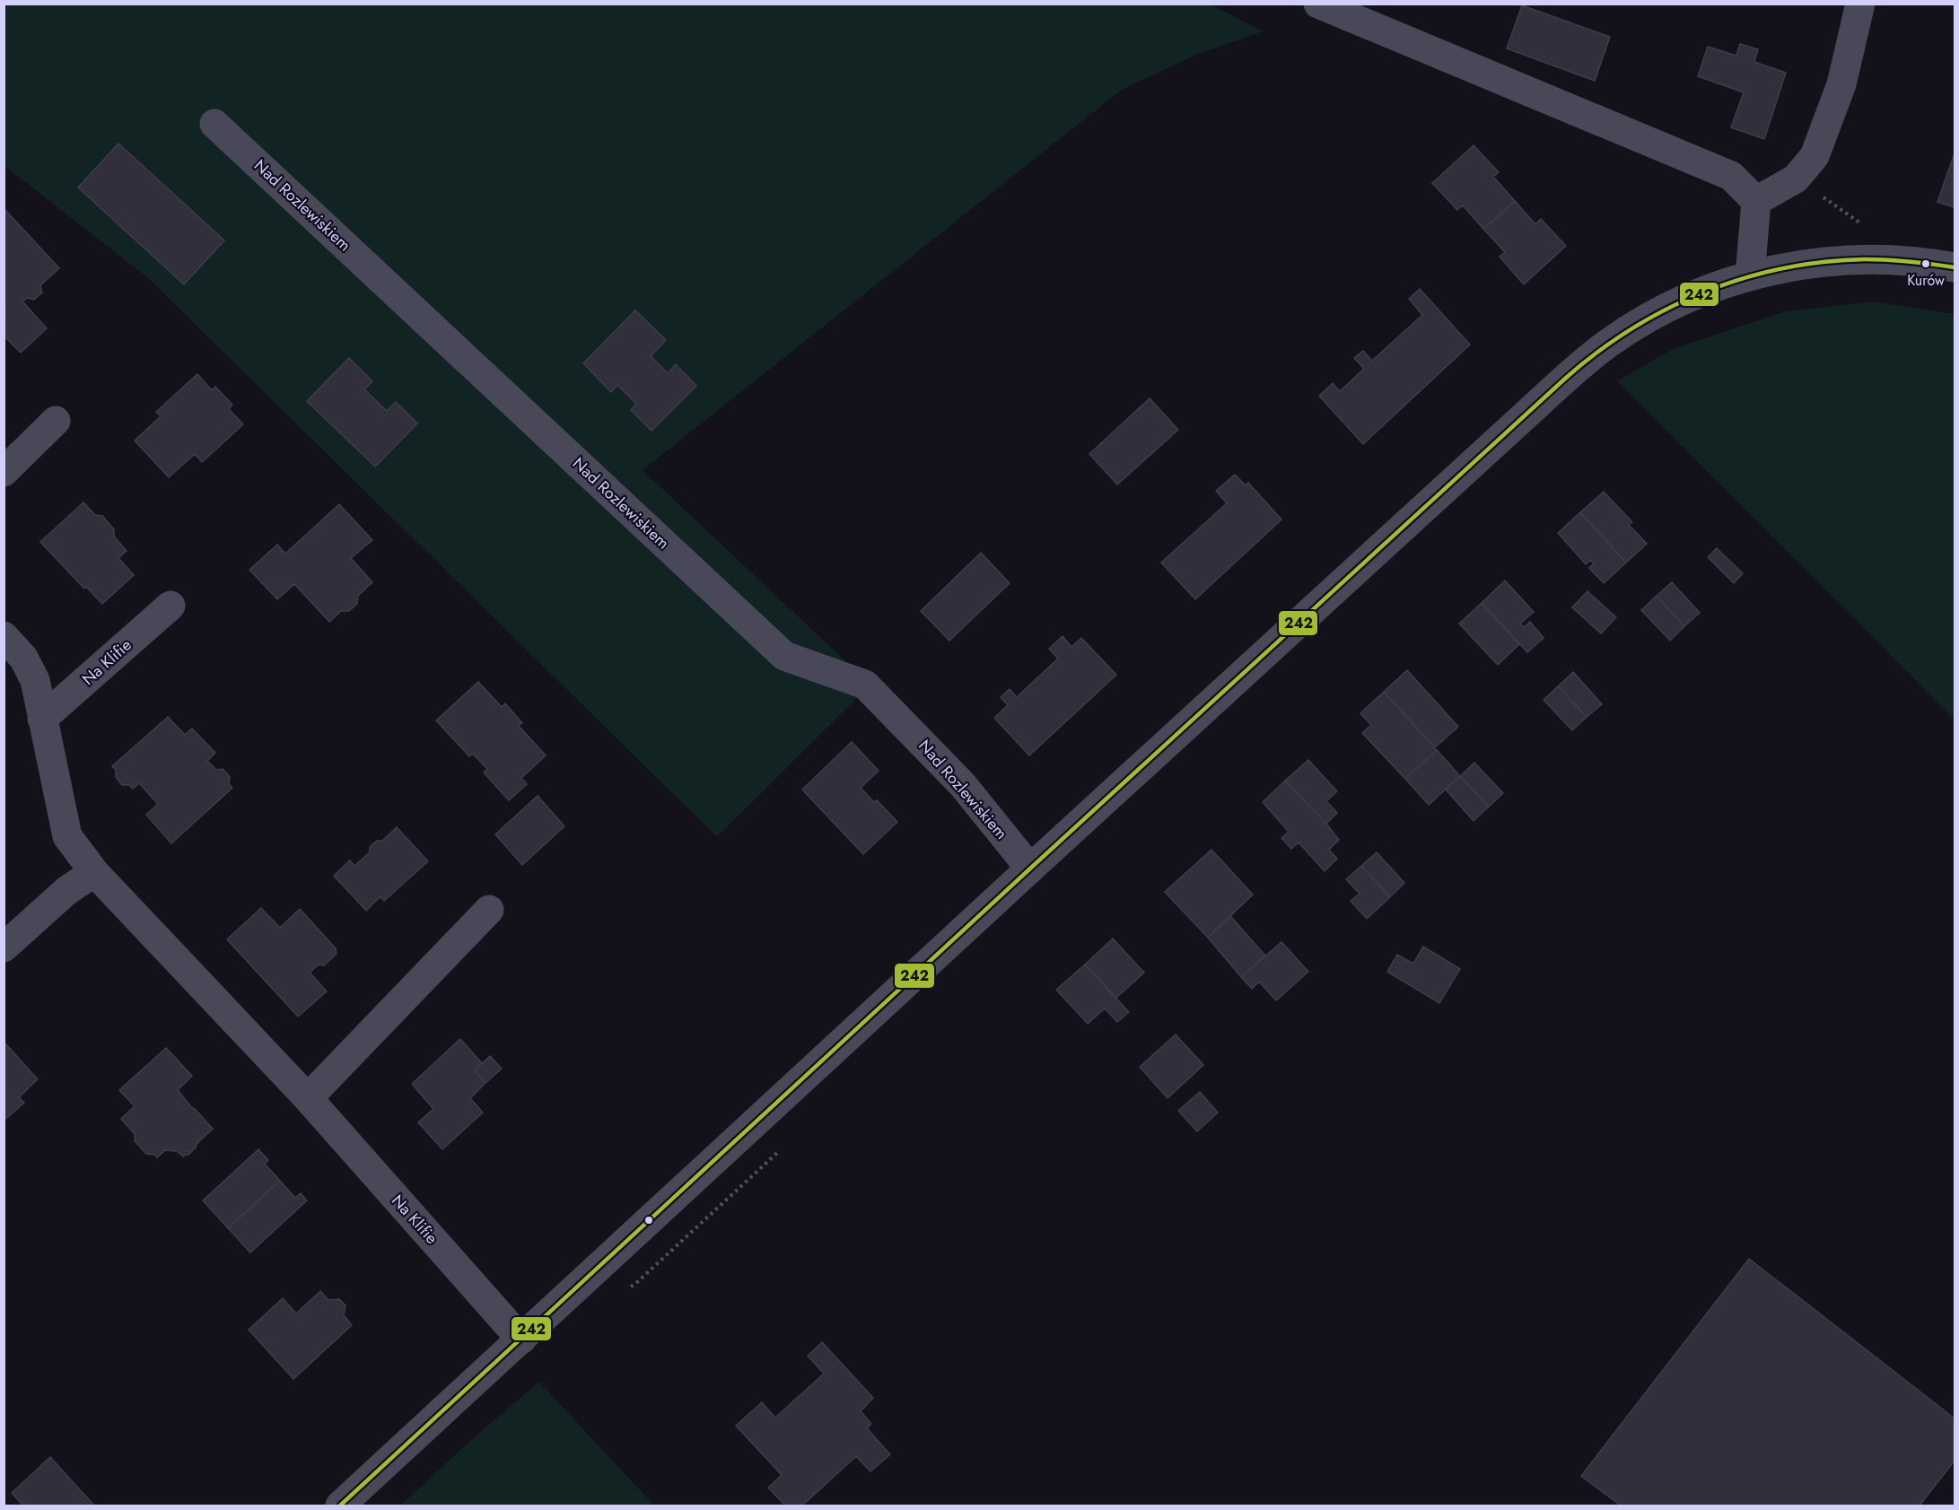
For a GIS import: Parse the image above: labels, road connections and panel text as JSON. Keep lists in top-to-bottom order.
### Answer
{
  "streets": {
    "street": ["Nad Rozlewiskiem", "Na Klifie"]
  },
  "places": ["Kurów"],
  "lines": ["transit line 242"]
}
